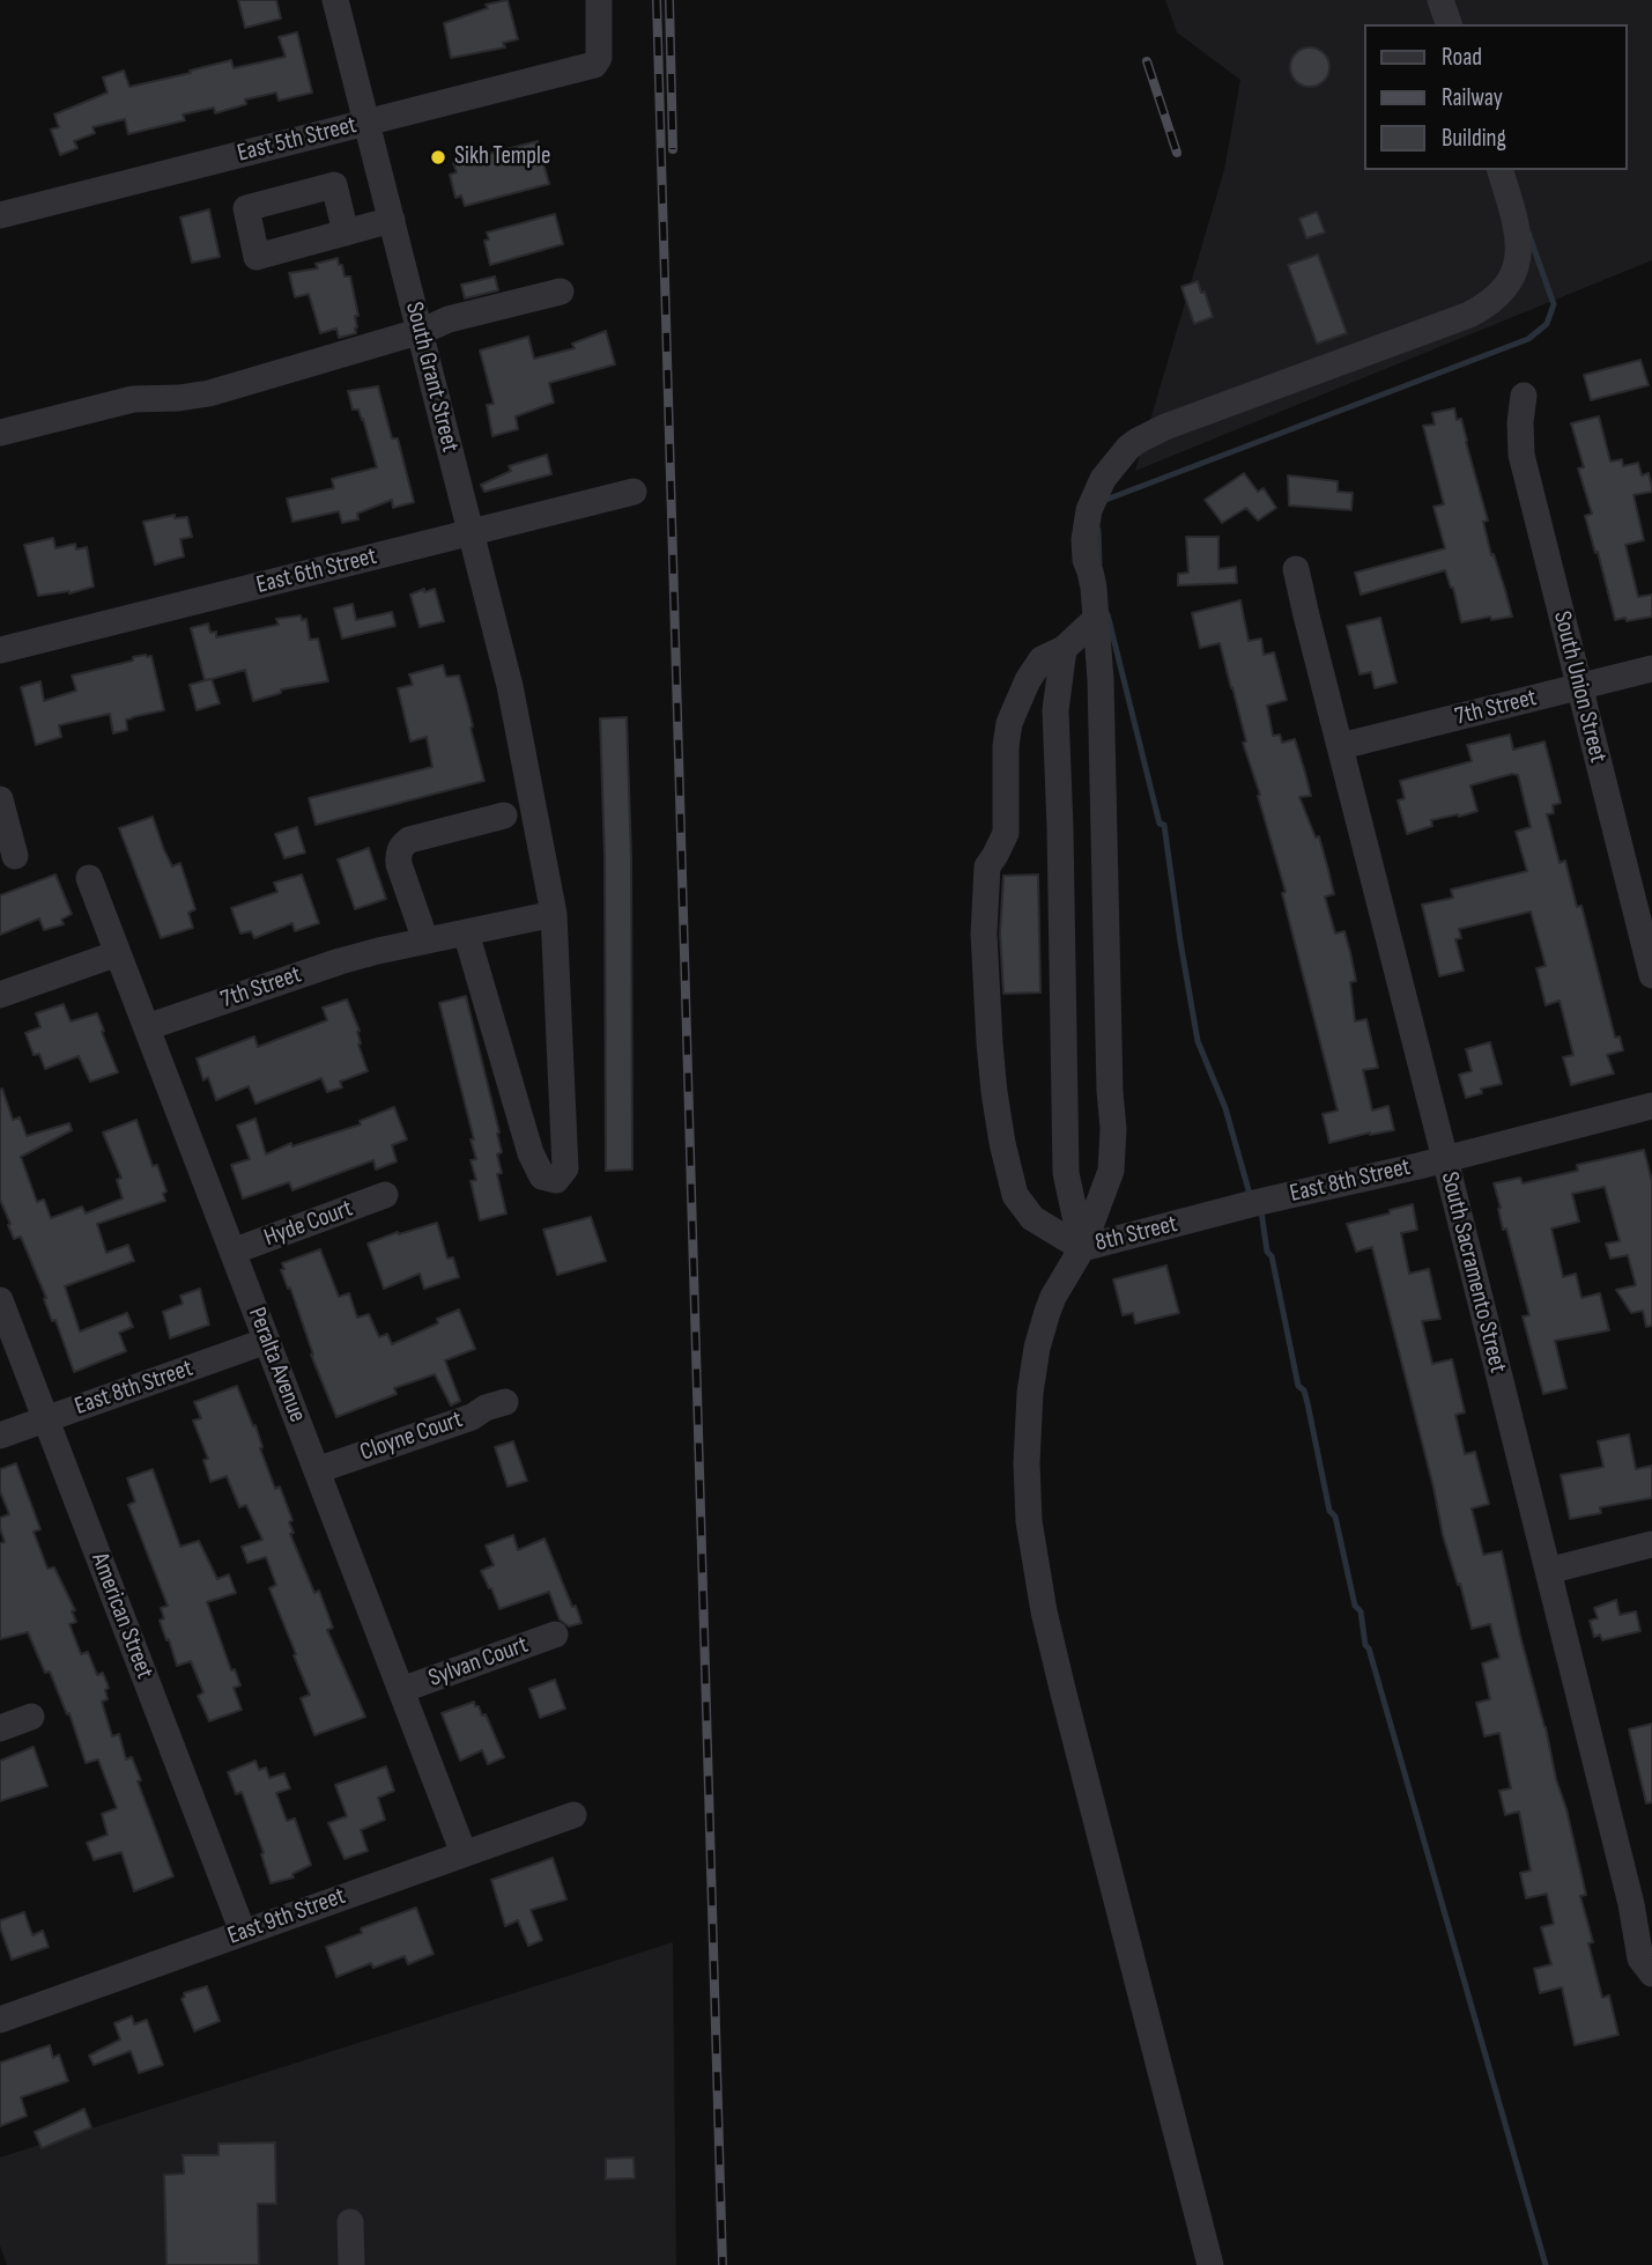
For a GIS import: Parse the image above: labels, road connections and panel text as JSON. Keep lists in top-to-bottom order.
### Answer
{
  "streets": {
    "street": [
      "East 5th Street",
      "South Grant Street",
      "East 6th Street",
      "South Union Street",
      "7th Street",
      "East 8th Street",
      "Hyde Court",
      "8th Street",
      "South Sacramento Street",
      "Peralta Avenue",
      "Cloyne Court",
      "American Street",
      "Sylvan Court",
      "East 9th Street"
    ]
  },
  "crossings": [
    ["East 5th Street", "South Grant Street"],
    ["South Grant Street", "East 6th Street"],
    ["South Grant Street", "7th Street"],
    ["South Union Street", "7th Street"],
    ["7th Street", "South Sacramento Street"],
    ["7th Street", "Peralta Avenue"],
    ["East 8th Street", "8th Street"],
    ["East 8th Street", "South Sacramento Street"],
    ["East 8th Street", "Peralta Avenue"],
    ["East 8th Street", "American Street"],
    ["Hyde Court", "Peralta Avenue"],
    ["Peralta Avenue", "Cloyne Court"],
    ["Peralta Avenue", "Sylvan Court"],
    ["Peralta Avenue", "East 9th Street"],
    ["American Street", "East 9th Street"]
  ],
  "places": ["Sikh Temple"],
  "legend": ["Road", "Railway", "Building"]
}
